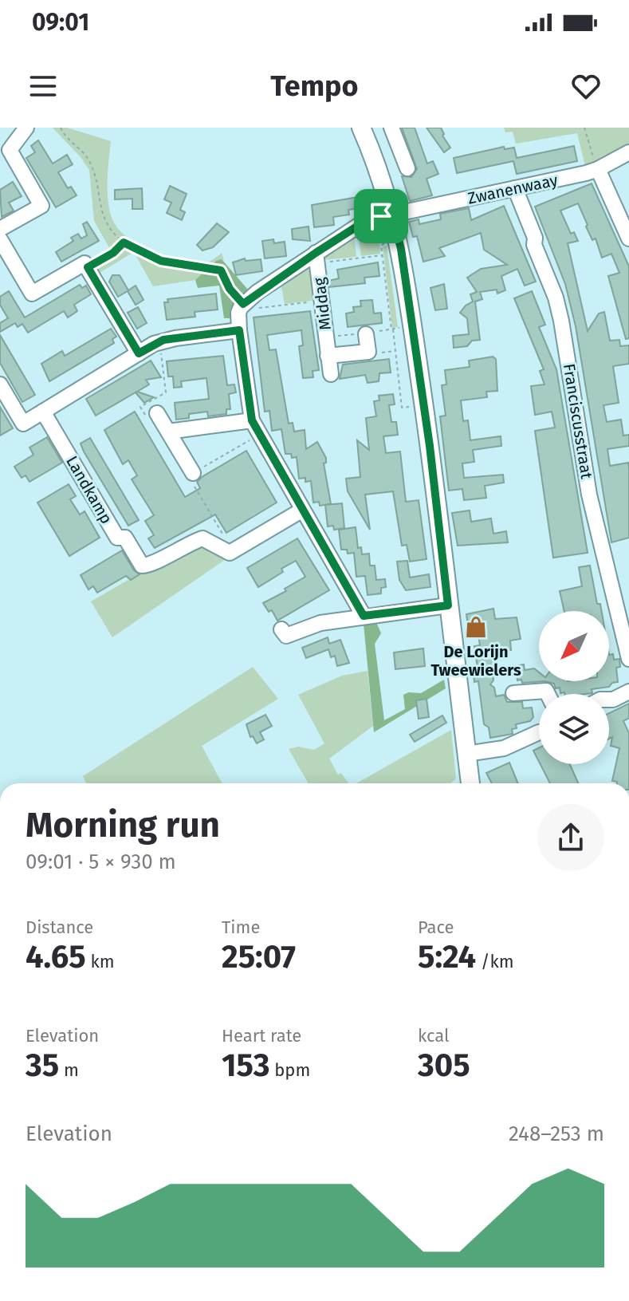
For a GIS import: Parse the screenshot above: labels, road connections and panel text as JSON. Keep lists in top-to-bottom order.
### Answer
{
  "streets": {
    "street": [
      "Zwanenwaay",
      "Middag",
      "Franciscusstraat",
      "Landkamp"
    ]
  },
  "crossings": [
    ["Zwanenwaay", "Middag"],
    ["Zwanenwaay", "Franciscusstraat"]
  ],
  "places": {
    "shop": ["De Lorijn Tweewielers"]
  },
  "north": "bottom left",
  "page": {
    "status": "09:01",
    "header": "Tempo",
    "heading": ["Morning run", "09:01 · 5 × 930 m"],
    "stats": [
      ["Distance", "4.65 km"],
      ["Time", "25:07"],
      ["Pace", "5:24 /km"],
      ["Elevation", "35 m"],
      ["Heart rate", "153 bpm"],
      ["kcal", "305"]
    ],
    "chart": ["Elevation", "248–253 m"]
  }
}
